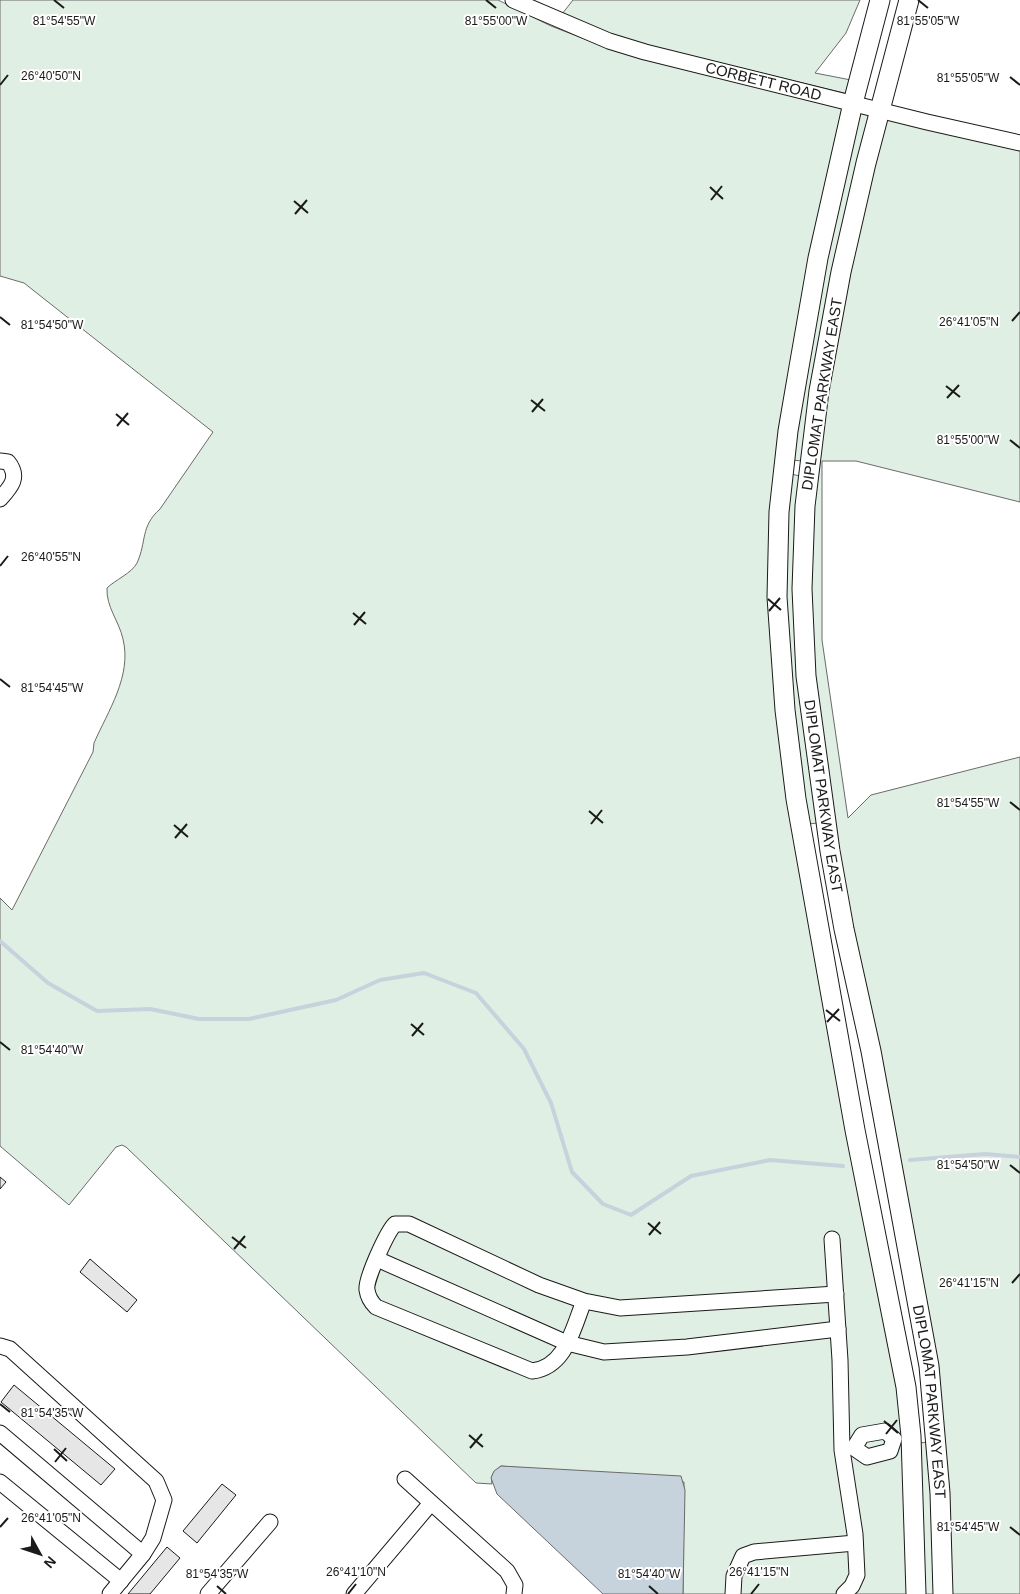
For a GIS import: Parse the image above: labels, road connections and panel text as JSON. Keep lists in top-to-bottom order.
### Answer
{
  "streets": {
    "main road": ["DIPLOMAT PARKWAY EAST"],
    "street": ["CORBETT ROAD"]
  },
  "crossings": [
    ["CORBETT ROAD", "DIPLOMAT PARKWAY EAST"]
  ],
  "north": "bottom right",
  "coordinates": [
    "81°54'55\"W",
    "81°55'00\"W",
    "81°55'05\"W",
    "26°40'50\"N",
    "26°41'05\"N",
    "81°54'50\"W",
    "26°40'55\"N",
    "81°54'45\"W",
    "81°54'40\"W",
    "26°41'15\"N",
    "81°54'35\"W",
    "26°41'10\"N"
  ]
}
